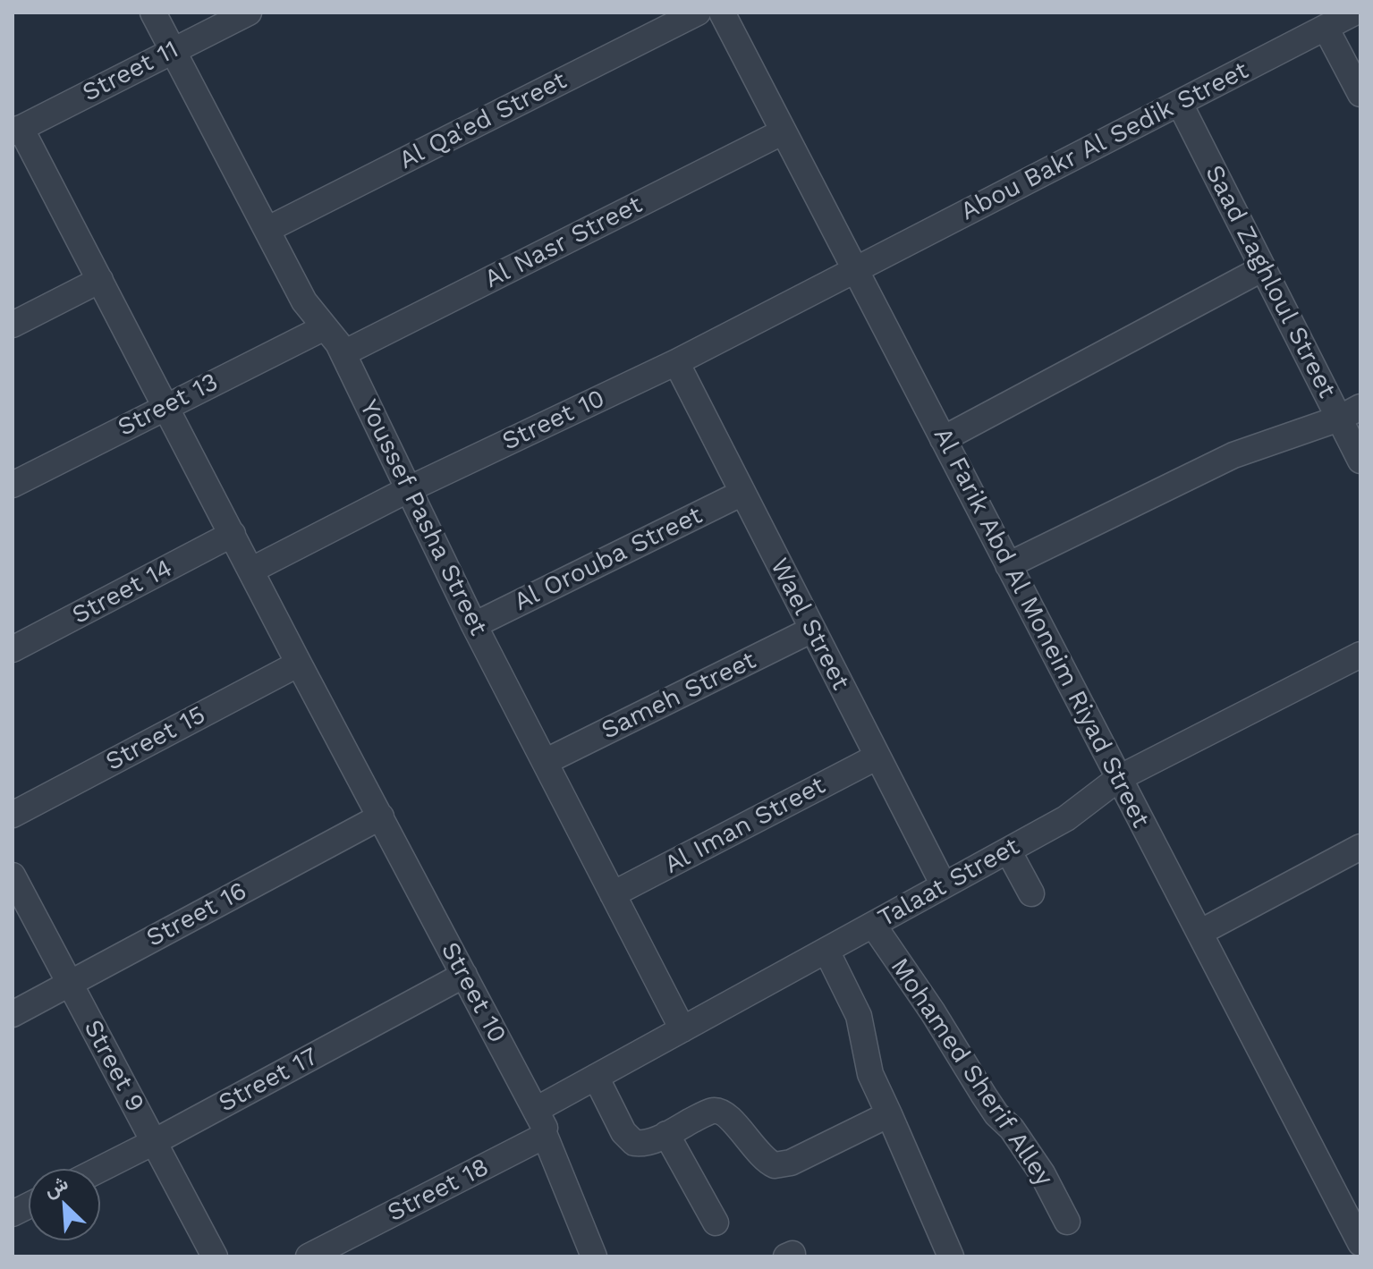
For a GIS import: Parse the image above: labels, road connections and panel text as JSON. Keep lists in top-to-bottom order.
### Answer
{
  "streets": {
    "street": [
      "Street 11",
      "Al Qa'ed Street",
      "Abou Bakr Al Sedik Street",
      "Al Nasr Street",
      "Saad Zaghloul Street",
      "Street 13",
      "Street 10",
      "Youssef Pasha Street",
      "Al Orouba Street",
      "Street 14",
      "Wael Street",
      "Al Farik Abd Al Moneim Riyad Street",
      "Sameh Street",
      "Street 15",
      "Al Iman Street",
      "Talaat Street",
      "Street 16",
      "Street 9",
      "Mohamed Sherif Alley",
      "Street 17",
      "Street 18"
    ]
  },
  "crossings": [
    ["Street 11", "Street 10"],
    ["Street 11", "Youssef Pasha Street"],
    ["Al Qa'ed Street", "Youssef Pasha Street"],
    ["Abou Bakr Al Sedik Street", "Saad Zaghloul Street"],
    ["Abou Bakr Al Sedik Street", "Street 10"],
    ["Abou Bakr Al Sedik Street", "Al Farik Abd Al Moneim Riyad Street"],
    ["Al Nasr Street", "Youssef Pasha Street"],
    ["Al Nasr Street", "Al Farik Abd Al Moneim Riyad Street"],
    ["Street 13", "Street 10"],
    ["Street 13", "Youssef Pasha Street"],
    ["Street 10", "Youssef Pasha Street"],
    ["Street 10", "Street 14"],
    ["Street 10", "Wael Street"],
    ["Street 10", "Al Farik Abd Al Moneim Riyad Street"],
    ["Street 10", "Street 15"],
    ["Street 10", "Talaat Street"],
    ["Street 10", "Street 16"],
    ["Street 10", "Street 17"],
    ["Street 10", "Street 18"],
    ["Youssef Pasha Street", "Al Orouba Street"],
    ["Youssef Pasha Street", "Sameh Street"],
    ["Youssef Pasha Street", "Al Iman Street"],
    ["Youssef Pasha Street", "Talaat Street"],
    ["Al Orouba Street", "Wael Street"],
    ["Wael Street", "Sameh Street"],
    ["Wael Street", "Al Iman Street"],
    ["Wael Street", "Talaat Street"],
    ["Al Farik Abd Al Moneim Riyad Street", "Talaat Street"],
    ["Talaat Street", "Mohamed Sherif Alley"],
    ["Talaat Street", "Street 18"],
    ["Street 16", "Street 9"],
    ["Street 9", "Street 17"]
  ],
  "north": "top left"
}
